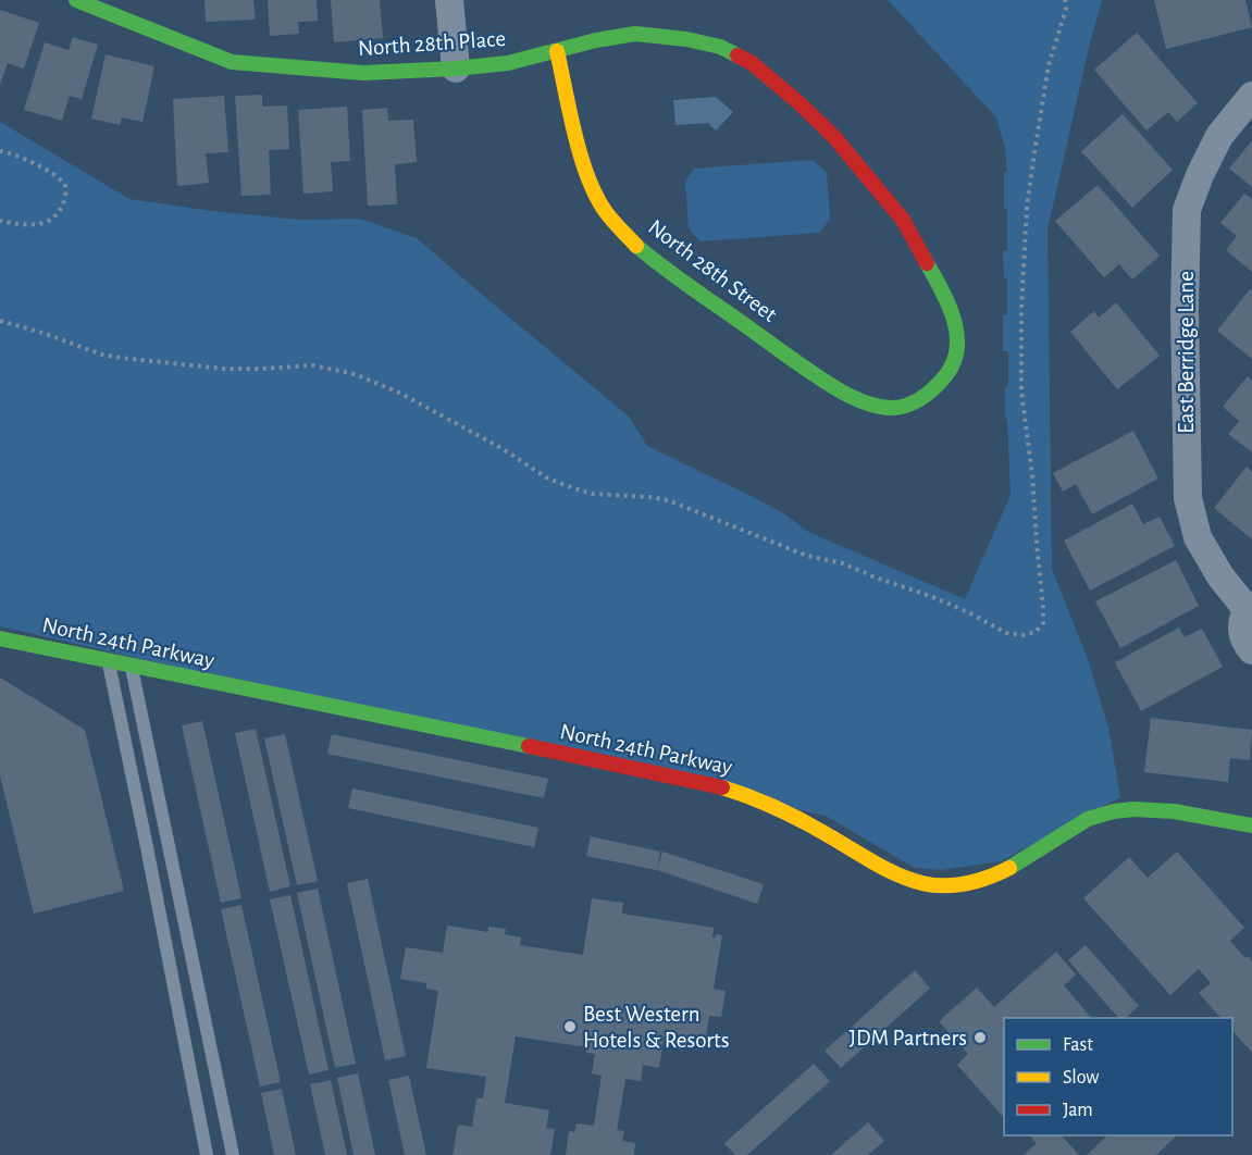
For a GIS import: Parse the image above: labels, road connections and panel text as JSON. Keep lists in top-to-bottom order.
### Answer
{
  "streets": {
    "street": [
      "North 28th Place",
      "North 28th Street",
      "East Berridge Lane",
      "North 24th Parkway"
    ]
  },
  "crossings": [
    ["North 28th Place", "North 28th Street"]
  ],
  "places": ["Best Western Hotels & Resorts", "JDM Partners"],
  "legend": ["Fast", "Slow", "Jam"]
}
